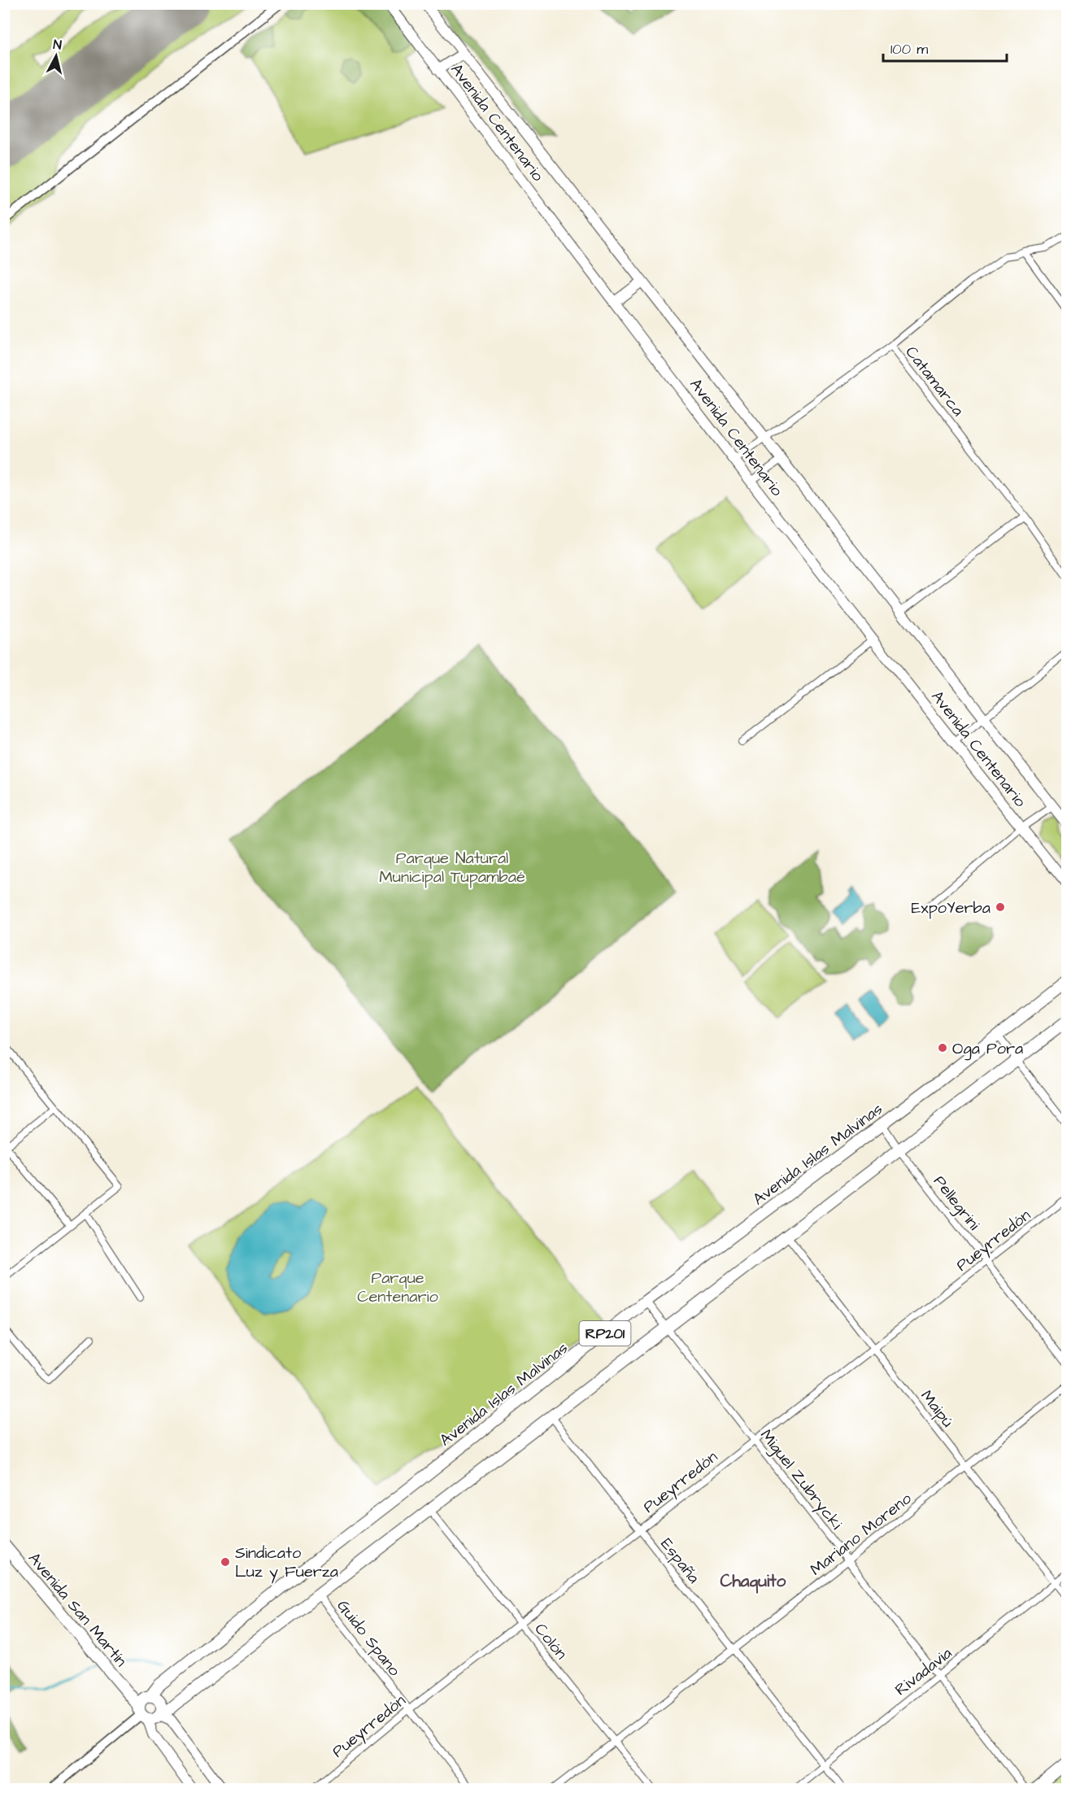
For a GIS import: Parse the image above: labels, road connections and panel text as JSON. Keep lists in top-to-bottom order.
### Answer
{
  "streets": {
    "main road": [
      "Avenida Centenario",
      "Avenida Islas Malvinas",
      "RP201",
      "Avenida San Martín"
    ],
    "street": [
      "Catamarca",
      "Pellegrini",
      "Pueyrredón",
      "Maipú",
      "Miguel Zubrycki",
      "Mariano Moreno",
      "España",
      "Guido Spano",
      "Colón",
      "Rivadavia"
    ]
  },
  "crossings": [
    ["Avenida Islas Malvinas", "Pellegrini"],
    ["Avenida Islas Malvinas", "RP201"],
    ["Avenida Islas Malvinas", "Miguel Zubrycki"],
    ["Avenida Islas Malvinas", "Avenida San Martín"],
    ["Pellegrini", "Pueyrredón"],
    ["Pellegrini", "RP201"],
    ["Pueyrredón", "Maipú"],
    ["Pueyrredón", "Miguel Zubrycki"],
    ["Pueyrredón", "España"],
    ["Pueyrredón", "Guido Spano"],
    ["Pueyrredón", "Colón"],
    ["RP201", "Maipú"],
    ["RP201", "Miguel Zubrycki"],
    ["RP201", "España"],
    ["RP201", "Avenida San Martín"],
    ["RP201", "Guido Spano"],
    ["RP201", "Colón"],
    ["Maipú", "Mariano Moreno"],
    ["Maipú", "Rivadavia"],
    ["Miguel Zubrycki", "Mariano Moreno"],
    ["Miguel Zubrycki", "Rivadavia"],
    ["Mariano Moreno", "España"],
    ["Mariano Moreno", "Colón"],
    ["España", "Rivadavia"]
  ],
  "districts": ["Chaquito"],
  "parks": ["Parque Natural Municipal Tupambaé", "Parque Centenario"],
  "places": ["ExpoYerba", "Oga Pora", "Sindicato Luz y Fuerza"],
  "scale_bar": "100 m",
  "north": "top"
}
